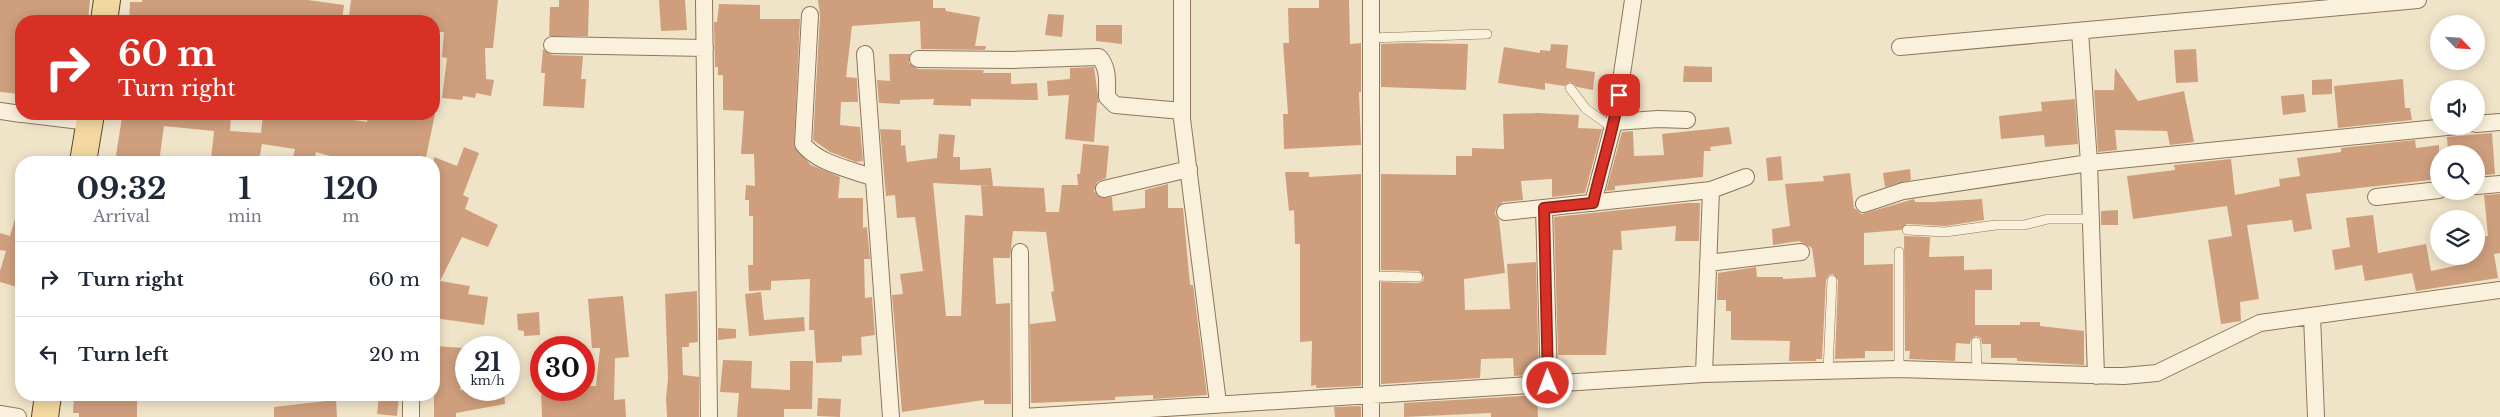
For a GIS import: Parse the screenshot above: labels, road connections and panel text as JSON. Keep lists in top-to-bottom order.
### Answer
{
  "north": "bottom right",
  "page": {
    "turn": ["60 m", "Turn right"],
    "eta": [
      "09:32",
      "Arrival",
      "1",
      "min",
      "120",
      "m"
    ],
    "list": [
      {
        "name": "Turn right",
        "value": "60 m"
      },
      {
        "name": "Turn left",
        "value": "20 m"
      }
    ],
    "speed": "21 km/h",
    "limit": "30"
  }
}
